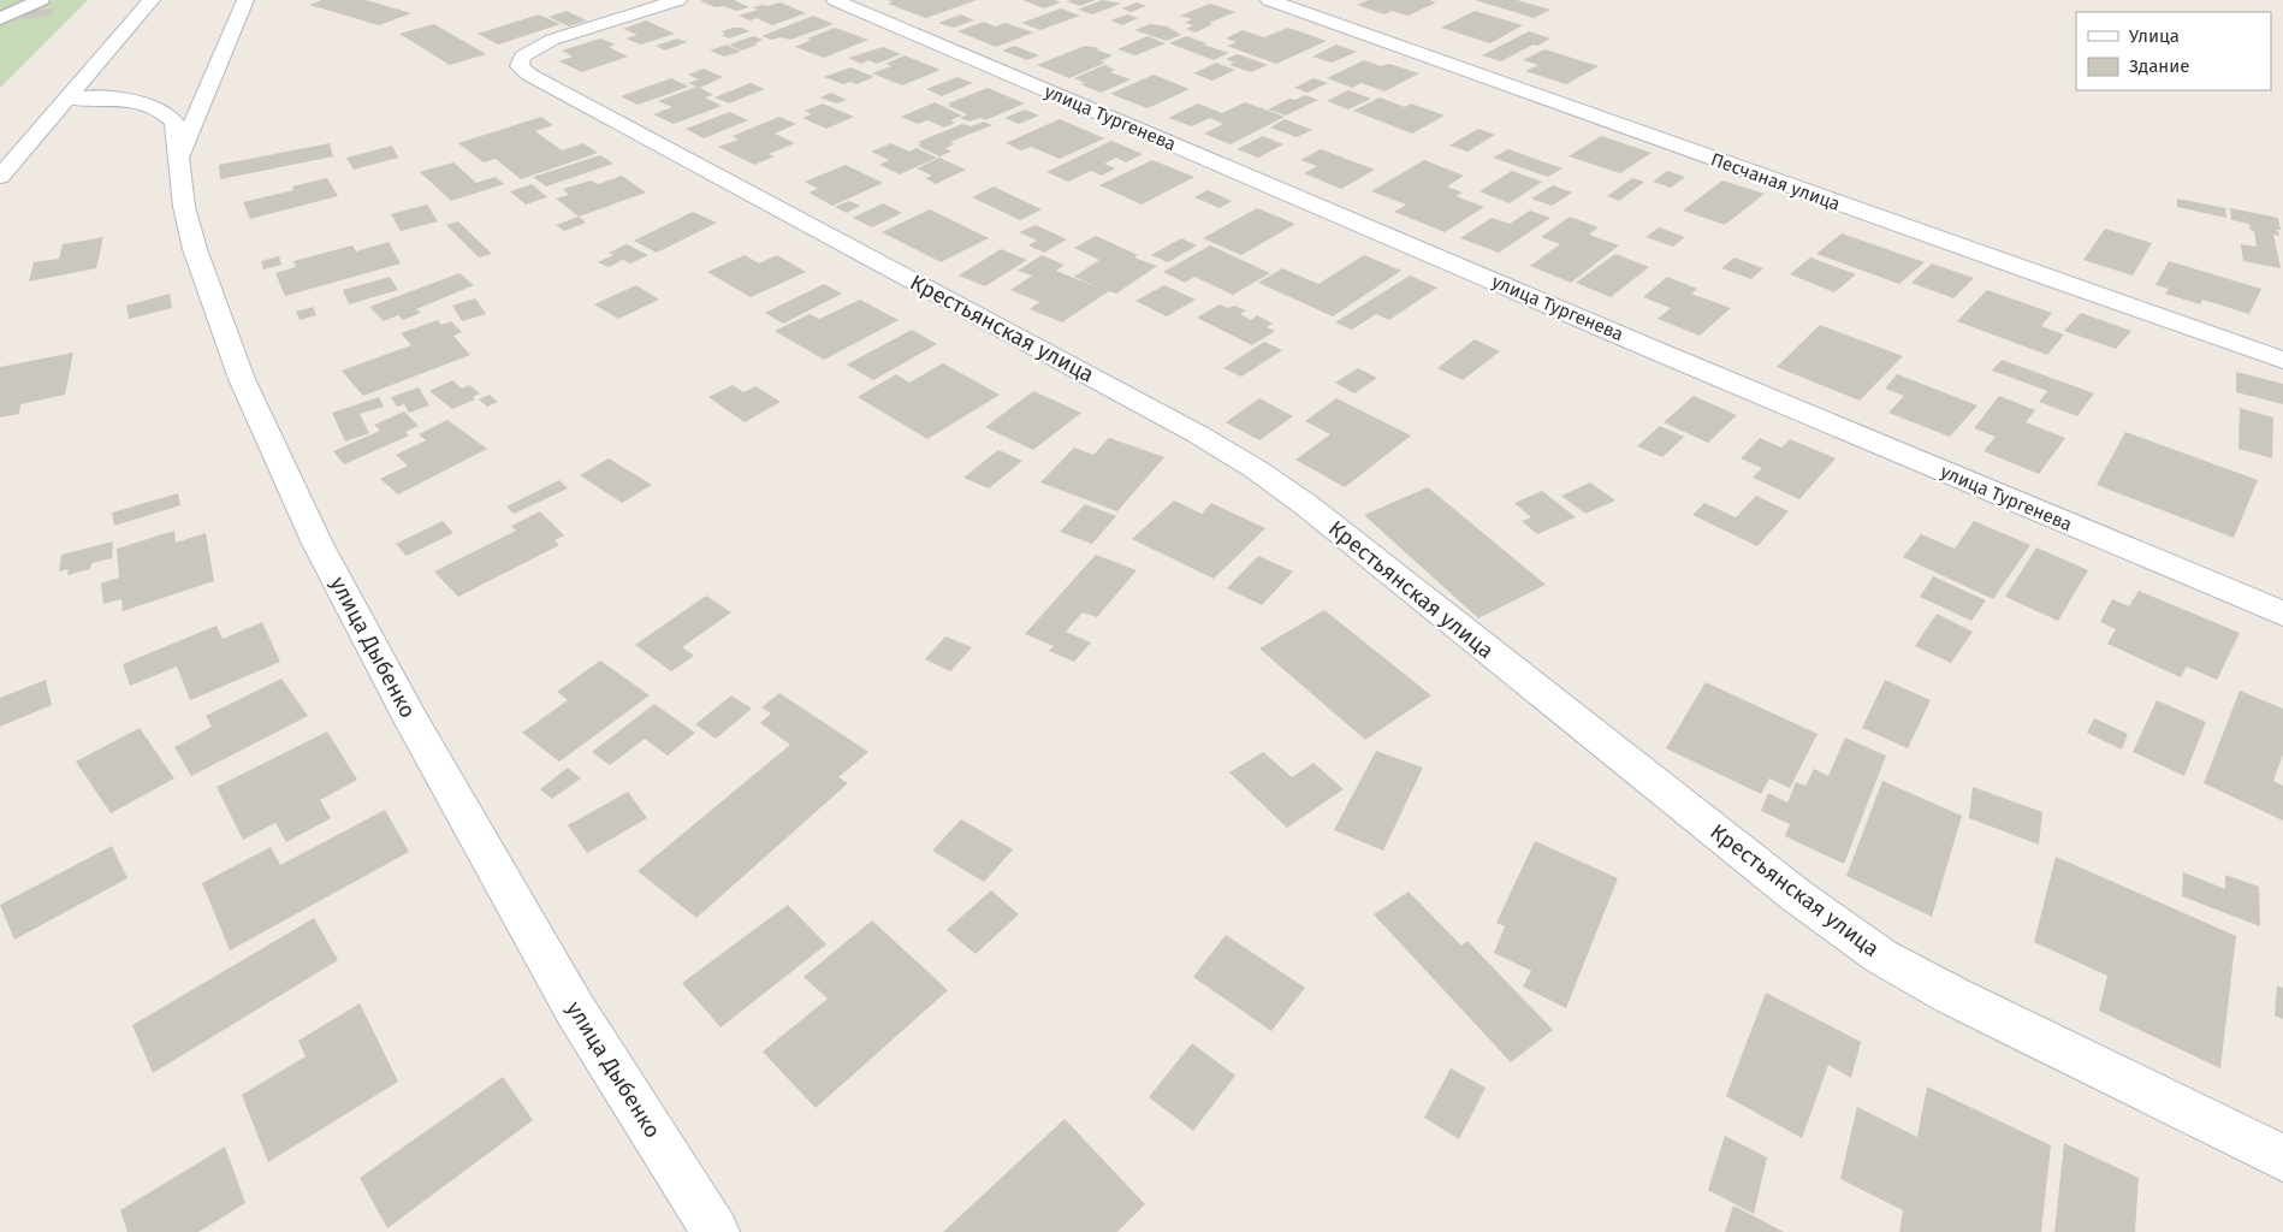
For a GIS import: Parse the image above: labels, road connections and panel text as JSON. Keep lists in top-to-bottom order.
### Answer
{
  "streets": {
    "street": [
      "улица Тургенева",
      "Песчаная улица",
      "Крестьянская улица",
      "улица Дыбенко"
    ]
  },
  "legend": ["Улица", "Здание"]
}
